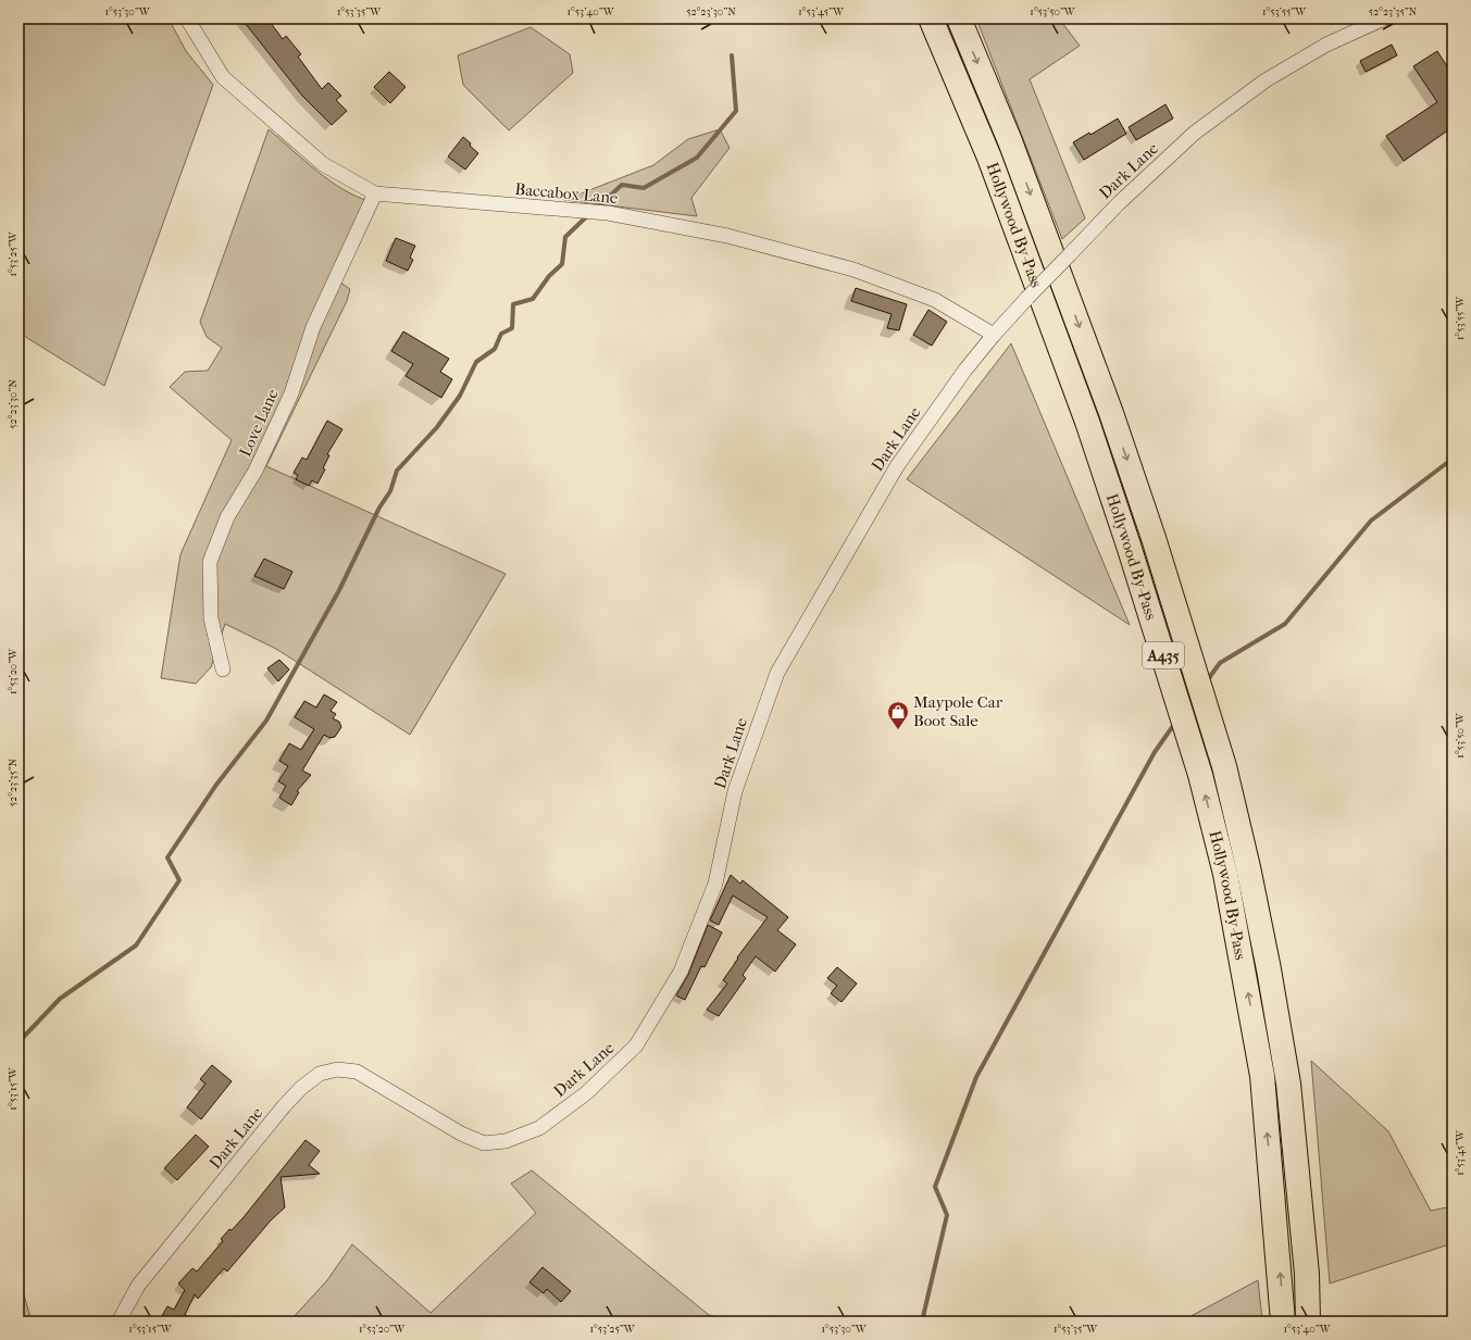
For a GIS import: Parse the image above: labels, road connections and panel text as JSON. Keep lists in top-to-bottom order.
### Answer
{
  "streets": {
    "highway": ["Hollywood By-Pass", "A435"],
    "street": ["Dark Lane", "Baccabox Lane", "Love Lane"]
  },
  "crossings": [
    ["Dark Lane", "Baccabox Lane"],
    ["Baccabox Lane", "Love Lane"]
  ],
  "places": {
    "shop": ["Maypole Car Boot Sale"]
  },
  "coordinates": [
    "1°53'30\"W",
    "1°53'35\"W",
    "1°53'40\"W",
    "52°23'30\"N",
    "1°53'45\"W",
    "1°53'50\"W",
    "1°53'55\"W",
    "52°23'35\"N",
    "1°53'25\"W",
    "1°53'20\"W",
    "1°53'15\"W"
  ]
}
